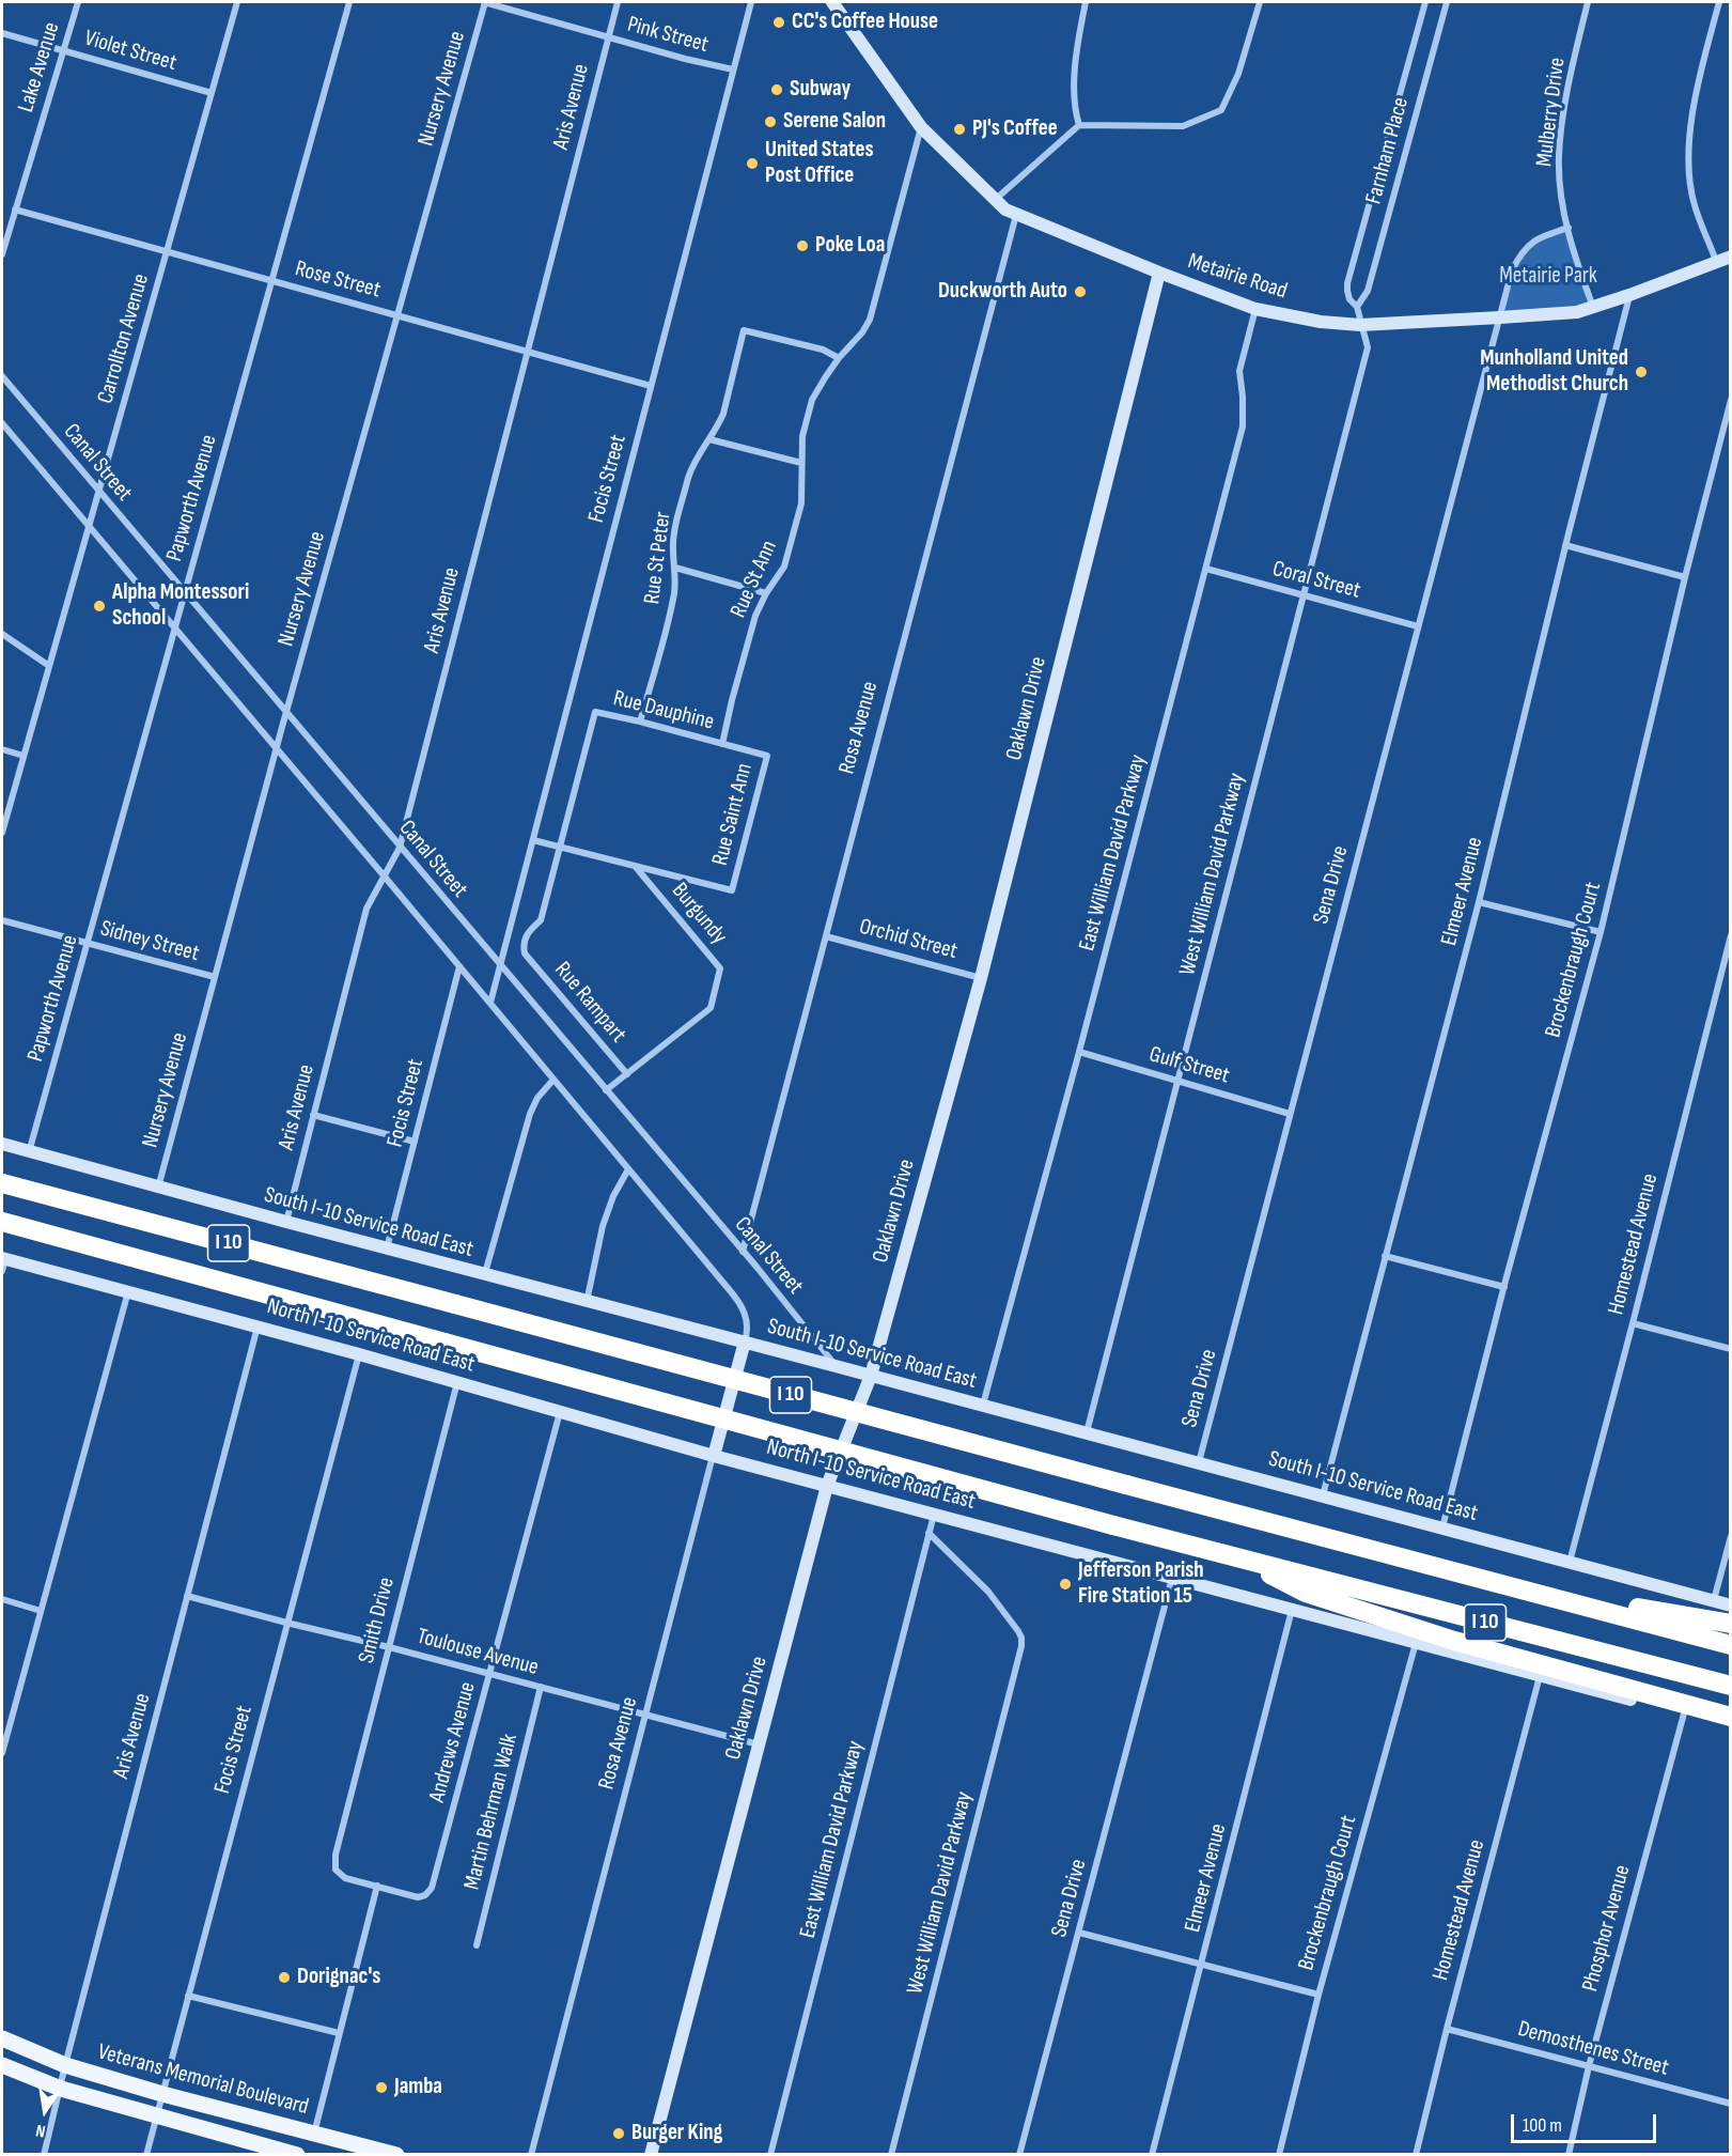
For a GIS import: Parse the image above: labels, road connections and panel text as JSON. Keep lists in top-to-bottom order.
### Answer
{
  "streets": {
    "highway": ["I 10"],
    "main road": ["Veterans Memorial Boulevard"],
    "street": [
      "Pink Street",
      "Violet Street",
      "Lake Avenue",
      "Nursery Avenue",
      "Aris Avenue",
      "Mulberry Drive",
      "Farnham Place",
      "Metairie Road",
      "Rose Street",
      "Carrollton Avenue",
      "Canal Street",
      "Focis Street",
      "Papworth Avenue",
      "Rue St Peter",
      "Rue St Ann",
      "Coral Street",
      "Oaklawn Drive",
      "Rue Dauphine",
      "Rosa Avenue",
      "Rue Saint Ann",
      "East William David Parkway",
      "West William David Parkway",
      "Sena Drive",
      "Elmeer Avenue",
      "Burgundy",
      "Orchid Street",
      "Sidney Street",
      "Brockenbraugh Court",
      "Rue Rampart",
      "Gulf Street",
      "South I-10 Service Road East",
      "Homestead Avenue",
      "North I-10 Service Road East",
      "Smith Drive",
      "Toulouse Avenue",
      "Andrews Avenue",
      "Martin Behrman Walk",
      "Phosphor Avenue",
      "Demosthenes Street"
    ]
  },
  "crossings": [
    ["Pink Street", "Nursery Avenue"],
    ["Pink Street", "Aris Avenue"],
    ["Pink Street", "Focis Street"],
    ["Violet Street", "Lake Avenue"],
    ["Violet Street", "Carrollton Avenue"],
    ["Lake Avenue", "Rose Street"],
    ["Nursery Avenue", "Rose Street"],
    ["Nursery Avenue", "Canal Street"],
    ["Nursery Avenue", "Sidney Street"],
    ["Nursery Avenue", "South I-10 Service Road East"],
    ["Aris Avenue", "Rose Street"],
    ["Aris Avenue", "Canal Street"],
    ["Aris Avenue", "South I-10 Service Road East"],
    ["Aris Avenue", "North I-10 Service Road East"],
    ["Aris Avenue", "Toulouse Avenue"],
    ["Aris Avenue", "Veterans Memorial Boulevard"],
    ["Mulberry Drive", "Metairie Road"],
    ["Farnham Place", "Metairie Road"],
    ["Farnham Place", "West William David Parkway"],
    ["Metairie Road", "Rue St Ann"],
    ["Metairie Road", "Oaklawn Drive"],
    ["Metairie Road", "Rosa Avenue"],
    ["Metairie Road", "East William David Parkway"],
    ["Metairie Road", "West William David Parkway"],
    ["Metairie Road", "Sena Drive"],
    ["Metairie Road", "Elmeer Avenue"],
    ["Rose Street", "Carrollton Avenue"],
    ["Rose Street", "Focis Street"],
    ["Rose Street", "Papworth Avenue"],
    ["Carrollton Avenue", "Canal Street"],
    ["Canal Street", "Focis Street"],
    ["Canal Street", "Papworth Avenue"],
    ["Canal Street", "Rosa Avenue"],
    ["Canal Street", "South I-10 Service Road East"],
    ["Focis Street", "Burgundy"],
    ["Focis Street", "South I-10 Service Road East"],
    ["Focis Street", "North I-10 Service Road East"],
    ["Focis Street", "Toulouse Avenue"],
    ["Focis Street", "Veterans Memorial Boulevard"],
    ["Papworth Avenue", "Sidney Street"],
    ["Papworth Avenue", "South I-10 Service Road East"],
    ["Rue St Peter", "Rue St Ann"],
    ["Rue St Peter", "Rue Dauphine"],
    ["Rue St Ann", "Rue Dauphine"],
    ["Rue St Ann", "Rue Saint Ann"],
    ["Coral Street", "East William David Parkway"],
    ["Coral Street", "West William David Parkway"],
    ["Coral Street", "Sena Drive"],
    ["Oaklawn Drive", "Orchid Street"],
    ["Oaklawn Drive", "South I-10 Service Road East"],
    ["Oaklawn Drive", "North I-10 Service Road East"],
    ["Oaklawn Drive", "Toulouse Avenue"],
    ["Rue Dauphine", "Rue Saint Ann"],
    ["Rue Dauphine", "Burgundy"],
    ["Rue Dauphine", "Rue Rampart"],
    ["Rosa Avenue", "Orchid Street"],
    ["Rosa Avenue", "South I-10 Service Road East"],
    ["Rosa Avenue", "North I-10 Service Road East"],
    ["Rosa Avenue", "Toulouse Avenue"],
    ["Rue Saint Ann", "Burgundy"],
    ["East William David Parkway", "West William David Parkway"],
    ["East William David Parkway", "Gulf Street"],
    ["East William David Parkway", "South I-10 Service Road East"],
    ["West William David Parkway", "Gulf Street"],
    ["West William David Parkway", "South I-10 Service Road East"],
    ["Sena Drive", "Gulf Street"],
    ["Sena Drive", "South I-10 Service Road East"],
    ["Sena Drive", "North I-10 Service Road East"],
    ["Elmeer Avenue", "South I-10 Service Road East"],
    ["Elmeer Avenue", "North I-10 Service Road East"],
    ["Burgundy", "Rue Rampart"],
    ["Brockenbraugh Court", "South I-10 Service Road East"],
    ["Brockenbraugh Court", "North I-10 Service Road East"],
    ["South I-10 Service Road East", "Homestead Avenue"],
    ["Homestead Avenue", "North I-10 Service Road East"],
    ["Homestead Avenue", "Demosthenes Street"],
    ["North I-10 Service Road East", "Smith Drive"],
    ["North I-10 Service Road East", "Andrews Avenue"],
    ["North I-10 Service Road East", "Phosphor Avenue"],
    ["Smith Drive", "Toulouse Avenue"],
    ["Smith Drive", "Andrews Avenue"],
    ["Toulouse Avenue", "Andrews Avenue"],
    ["Toulouse Avenue", "Martin Behrman Walk"],
    ["Phosphor Avenue", "Demosthenes Street"]
  ],
  "parks": ["Metairie Park"],
  "places": [
    "CC's Coffee House",
    "Subway",
    "Serene Salon",
    "PJ's Coffee",
    "United States Post Office",
    "Poke Loa",
    "Duckworth Auto",
    "Munholland United Methodist Church",
    "Alpha Montessori School",
    "Jefferson Parish Fire Station 15",
    "Dorignac's",
    "Jamba",
    "Burger King"
  ],
  "scale_bar": "100 m",
  "north": "bottom"
}
